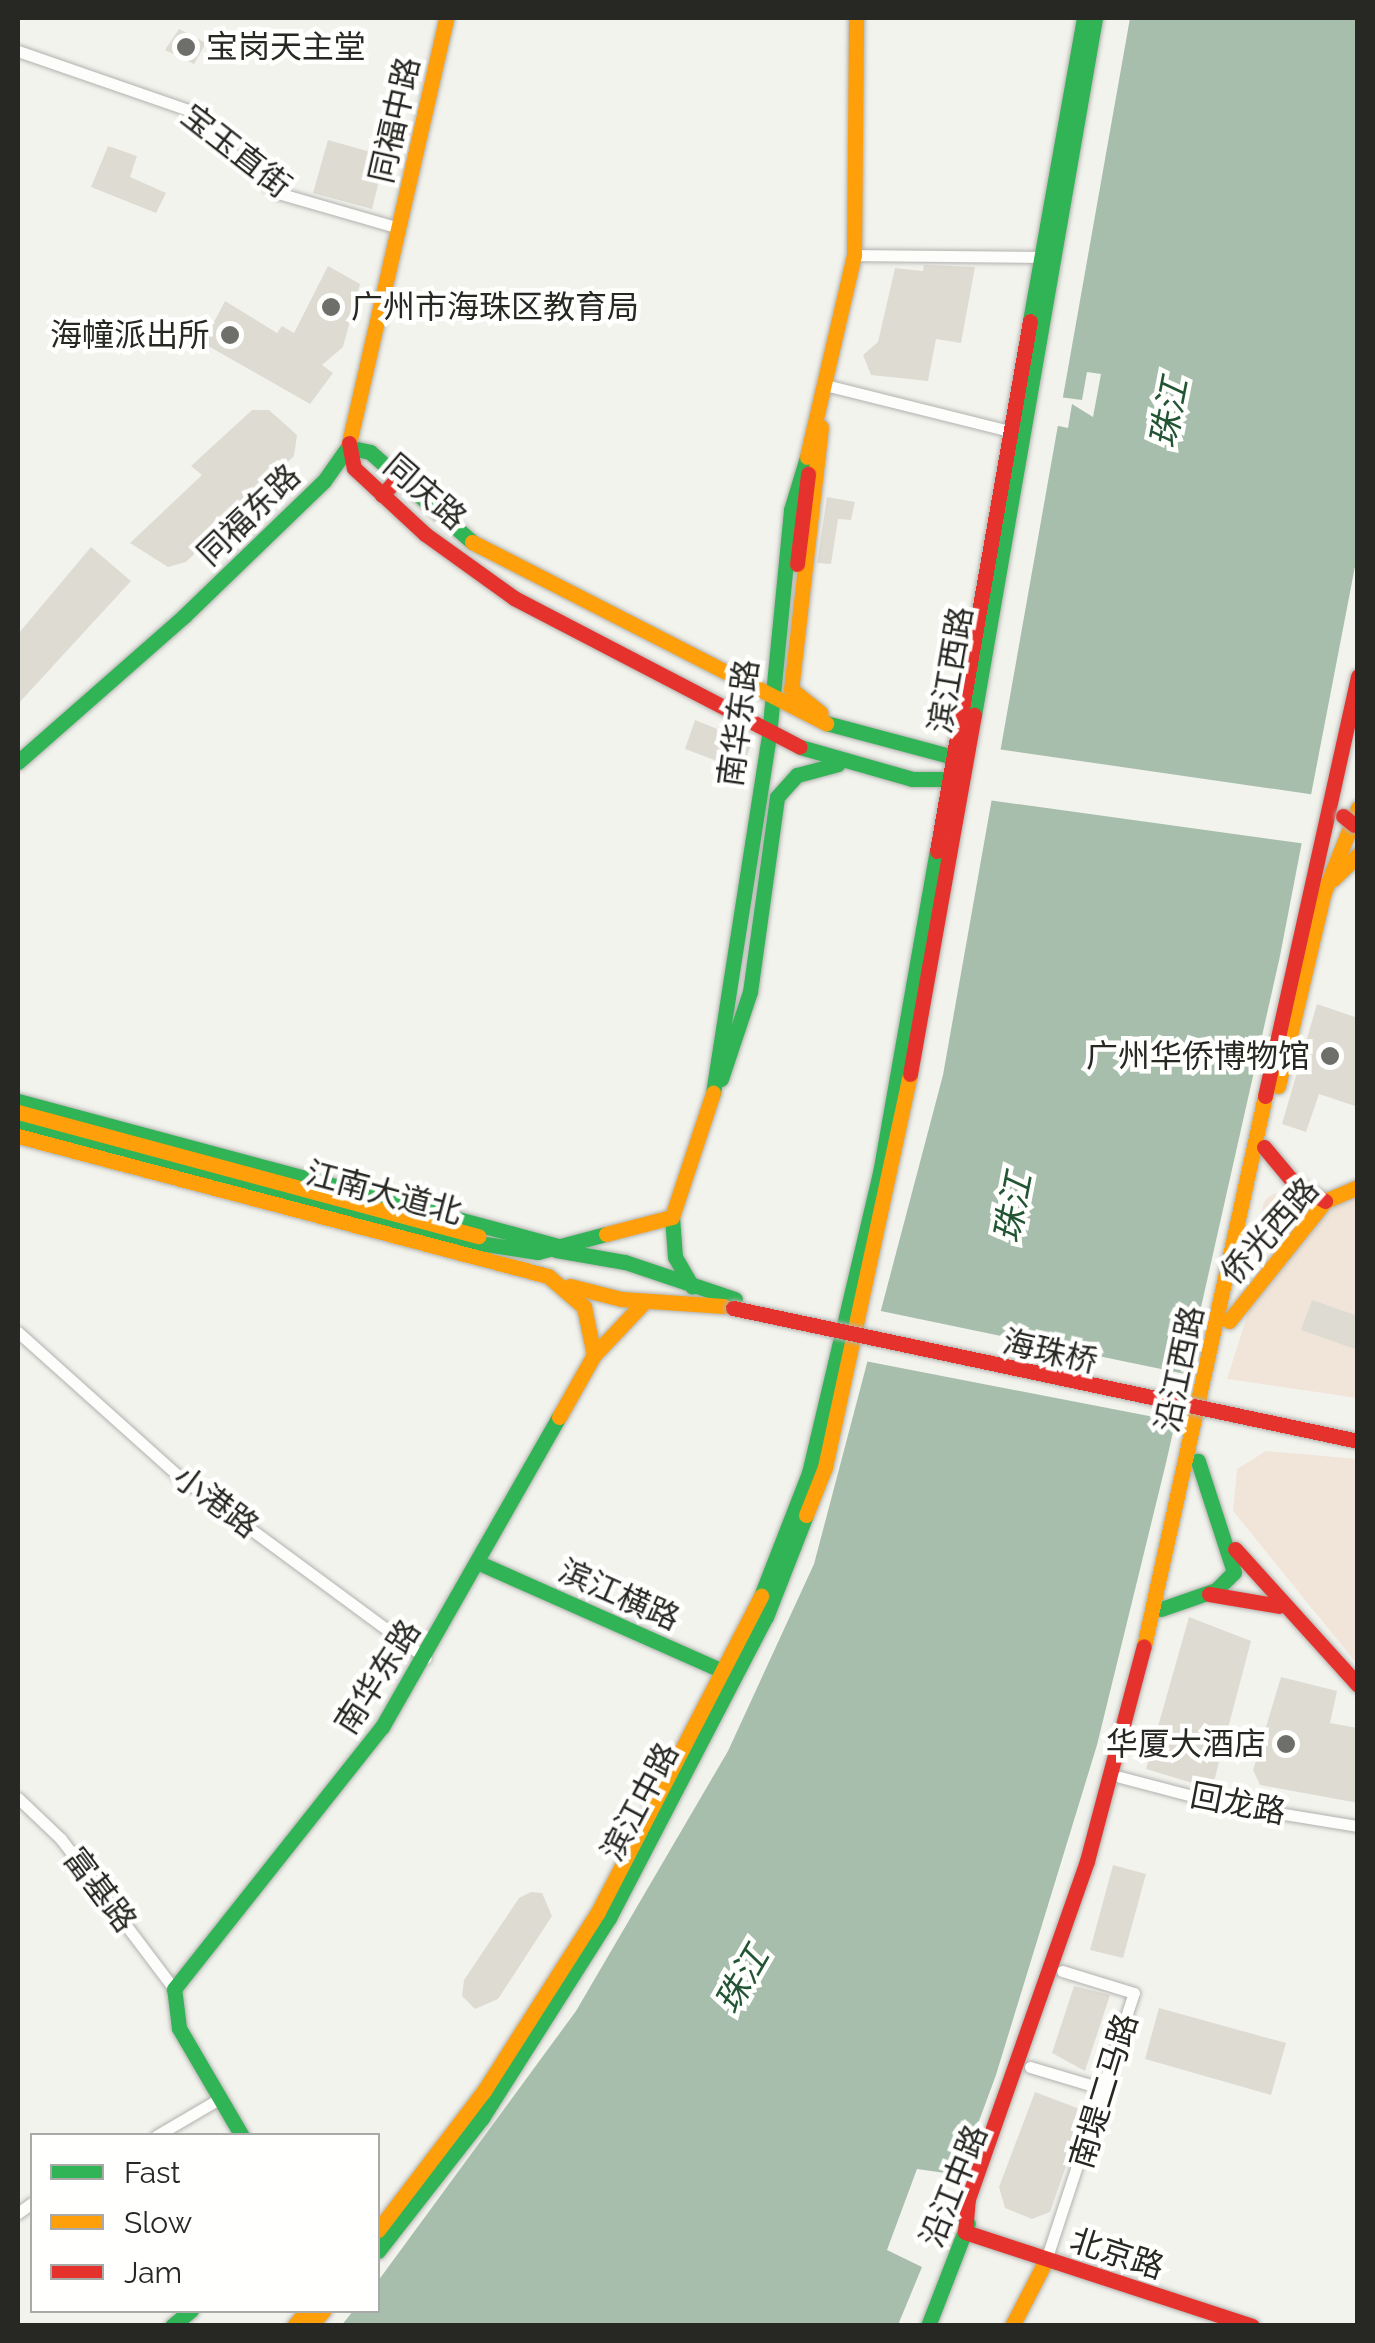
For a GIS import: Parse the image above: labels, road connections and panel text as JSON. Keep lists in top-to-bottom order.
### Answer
{
  "streets": {
    "main road": [
      "同福中路",
      "同庆路",
      "同福东路",
      "滨江西路",
      "南华东路",
      "江南大道北",
      "侨光西路",
      "海珠桥",
      "沿江西路",
      "滨江横路",
      "滨江中路",
      "沿江中路",
      "北京路"
    ],
    "street": [
      "宝玉直街",
      "小港路",
      "回龙路",
      "富基路",
      "南堤二马路"
    ]
  },
  "crossings": [
    ["同福中路", "宝玉直街"],
    ["同福中路", "同福东路"],
    ["宝玉直街", "同福东路"],
    ["同庆路", "同福东路"],
    ["同庆路", "滨江西路"],
    ["同庆路", "南华东路"],
    ["滨江西路", "滨江中路"],
    ["南华东路", "江南大道北"],
    ["南华东路", "小港路"],
    ["南华东路", "滨江横路"],
    ["南华东路", "富基路"],
    ["江南大道北", "海珠桥"],
    ["侨光西路", "沿江西路"],
    ["沿江西路", "回龙路"],
    ["沿江西路", "南堤二马路"],
    ["沿江西路", "沿江中路"],
    ["滨江横路", "滨江中路"],
    ["南堤二马路", "北京路"],
    ["沿江中路", "北京路"]
  ],
  "water": ["珠江"],
  "places": [
    "宝岗天主堂",
    "广州市海珠区教育局",
    "海幢派出所",
    "广州华侨博物馆",
    "华厦大酒店"
  ],
  "legend": ["Fast", "Slow", "Jam"]
}
